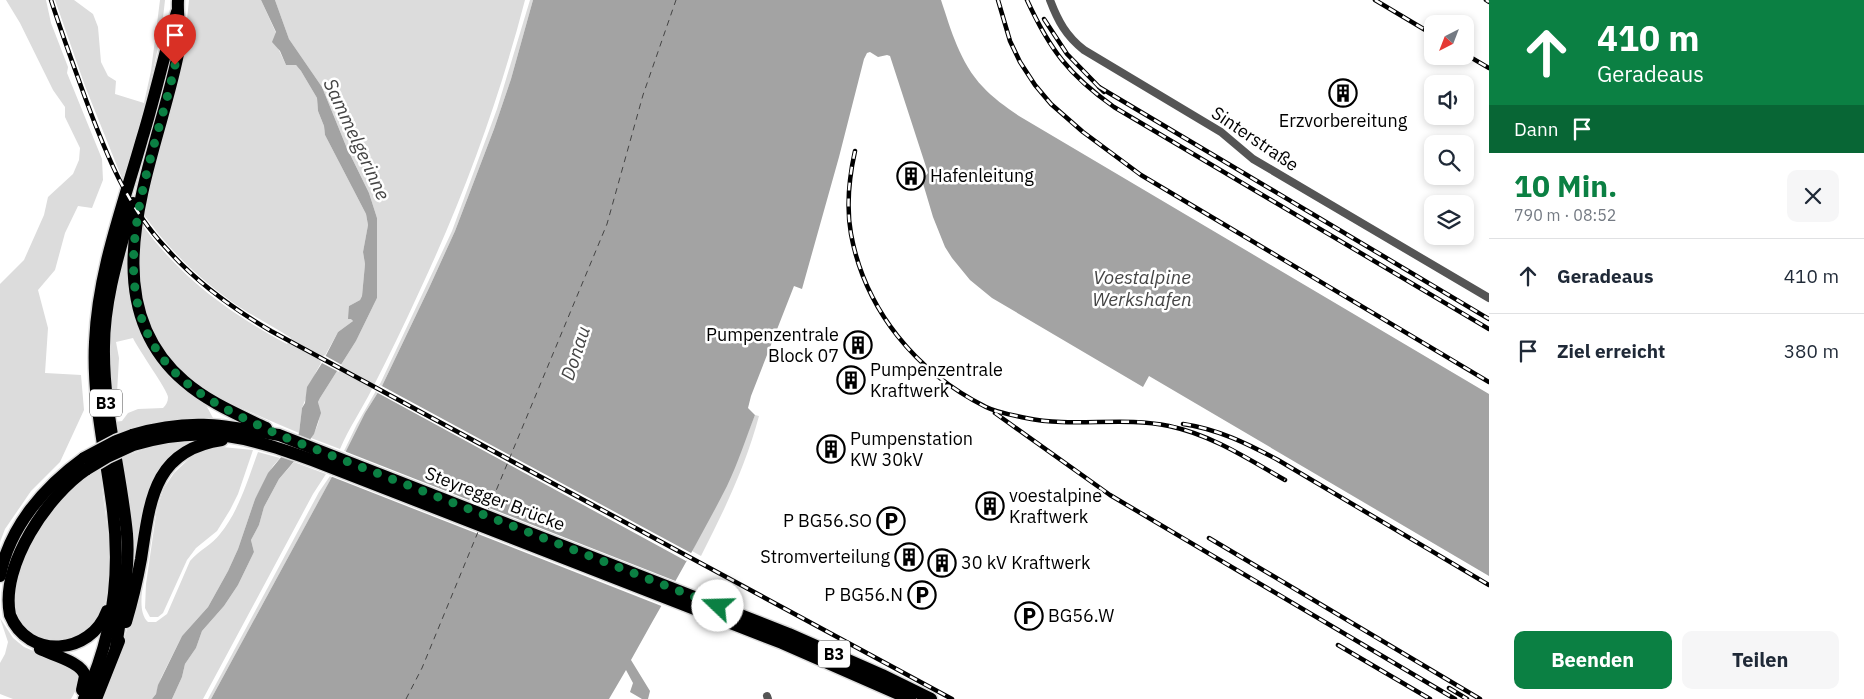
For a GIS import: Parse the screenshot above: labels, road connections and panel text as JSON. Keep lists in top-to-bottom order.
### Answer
{
  "streets": {
    "main road": ["B3", "Steyregger Brücke"],
    "street": ["Sinterstraße"]
  },
  "crossings": [
    ["B3", "Steyregger Brücke"]
  ],
  "water": ["Sammelgerinne", "Voestalpine Werkshafen", "Donau"],
  "places": {
    "building": [
      "Erzvorbereitung",
      "Hafenleitung",
      "Pumpenzentrale Block 07",
      "Pumpenzentrale Kraftwerk",
      "Pumpenstation KW 30kV",
      "voestalpine Kraftwerk",
      "Stromverteilung",
      "30 kV Kraftwerk"
    ],
    "parking": ["P BG56.SO", "P BG56.N", "BG56.W"]
  },
  "north": "bottom left",
  "page": {
    "turn": ["410 m", "Geradeaus"],
    "then": "Dann",
    "heading": ["10 Min.", "790 m · 08:52"],
    "list": [
      {
        "name": "Geradeaus",
        "value": "410 m"
      },
      {
        "name": "Ziel erreicht",
        "value": "380 m"
      }
    ],
    "buttons": ["Beenden", "Teilen"]
  }
}
